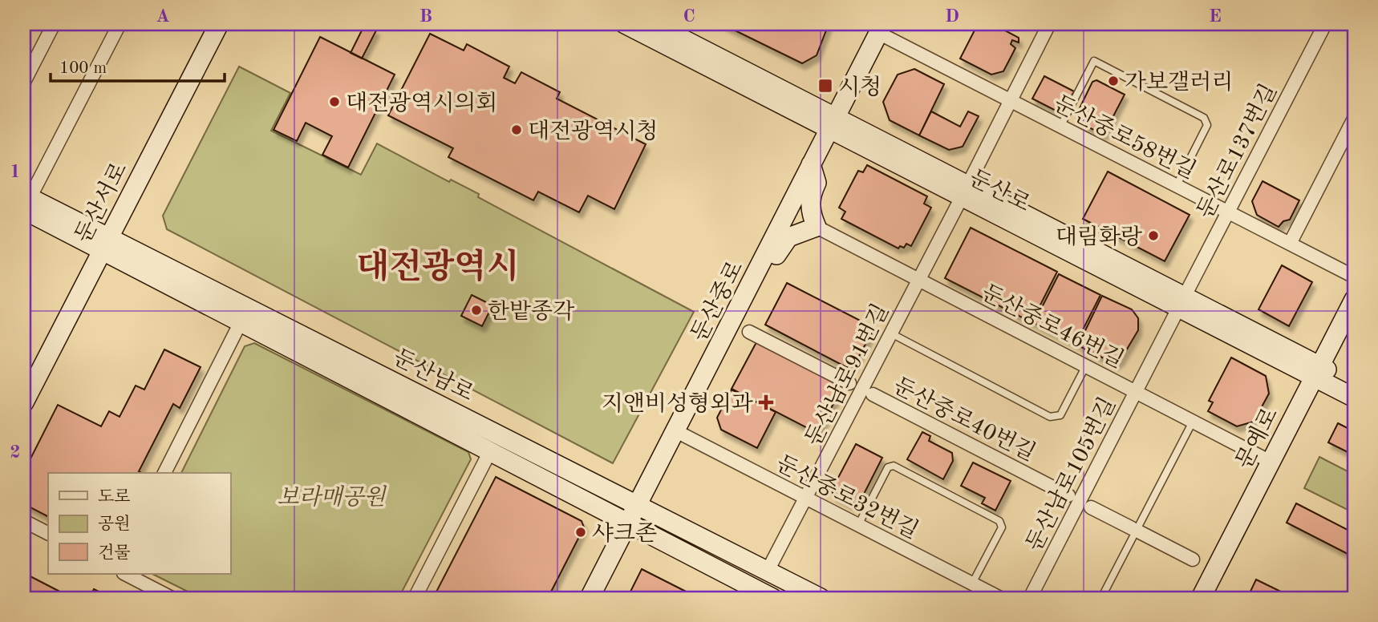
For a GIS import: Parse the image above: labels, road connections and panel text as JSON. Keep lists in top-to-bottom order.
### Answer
{
  "streets": {
    "main road": [
      "둔산로",
      "둔산서로",
      "둔산중로",
      "둔산남로",
      "문예로"
    ],
    "street": [
      "둔산중로58번길",
      "둔산로137번길",
      "둔산중로46번길",
      "둔산남로91번길",
      "둔산중로40번길",
      "둔산남로105번길",
      "둔산중로32번길"
    ]
  },
  "crossings": [
    ["둔산중로58번길", "둔산로137번길"],
    ["둔산중로58번길", "둔산중로"],
    ["둔산중로58번길", "둔산남로91번길"],
    ["둔산로137번길", "둔산로"],
    ["둔산로137번길", "둔산남로105번길"],
    ["둔산로", "둔산중로"],
    ["둔산로", "둔산남로91번길"],
    ["둔산로", "문예로"],
    ["둔산로", "둔산남로105번길"],
    ["둔산서로", "둔산남로"],
    ["둔산중로", "둔산남로"],
    ["둔산중로", "둔산중로32번길"],
    ["둔산중로46번길", "둔산남로91번길"],
    ["둔산중로46번길", "문예로"],
    ["둔산중로46번길", "둔산남로105번길"],
    ["둔산남로", "둔산남로91번길"],
    ["둔산남로91번길", "둔산중로32번길"]
  ],
  "districts": ["대전광역시"],
  "parks": ["보라매공원"],
  "places": {
    "other": [
      "가보갤러리",
      "대전광역시의회",
      "대전광역시청",
      "대림화랑",
      "한밭종각",
      "샤크존"
    ],
    "transit": ["시청"],
    "health": ["지앤비성형외과"]
  },
  "legend": ["도로", "공원", "건물"],
  "scale_bar": "100 m",
  "grid": {
    "columns": [
      "A",
      "B",
      "C",
      "D",
      "E"
    ],
    "rows": ["1", "2"]
  }
}
